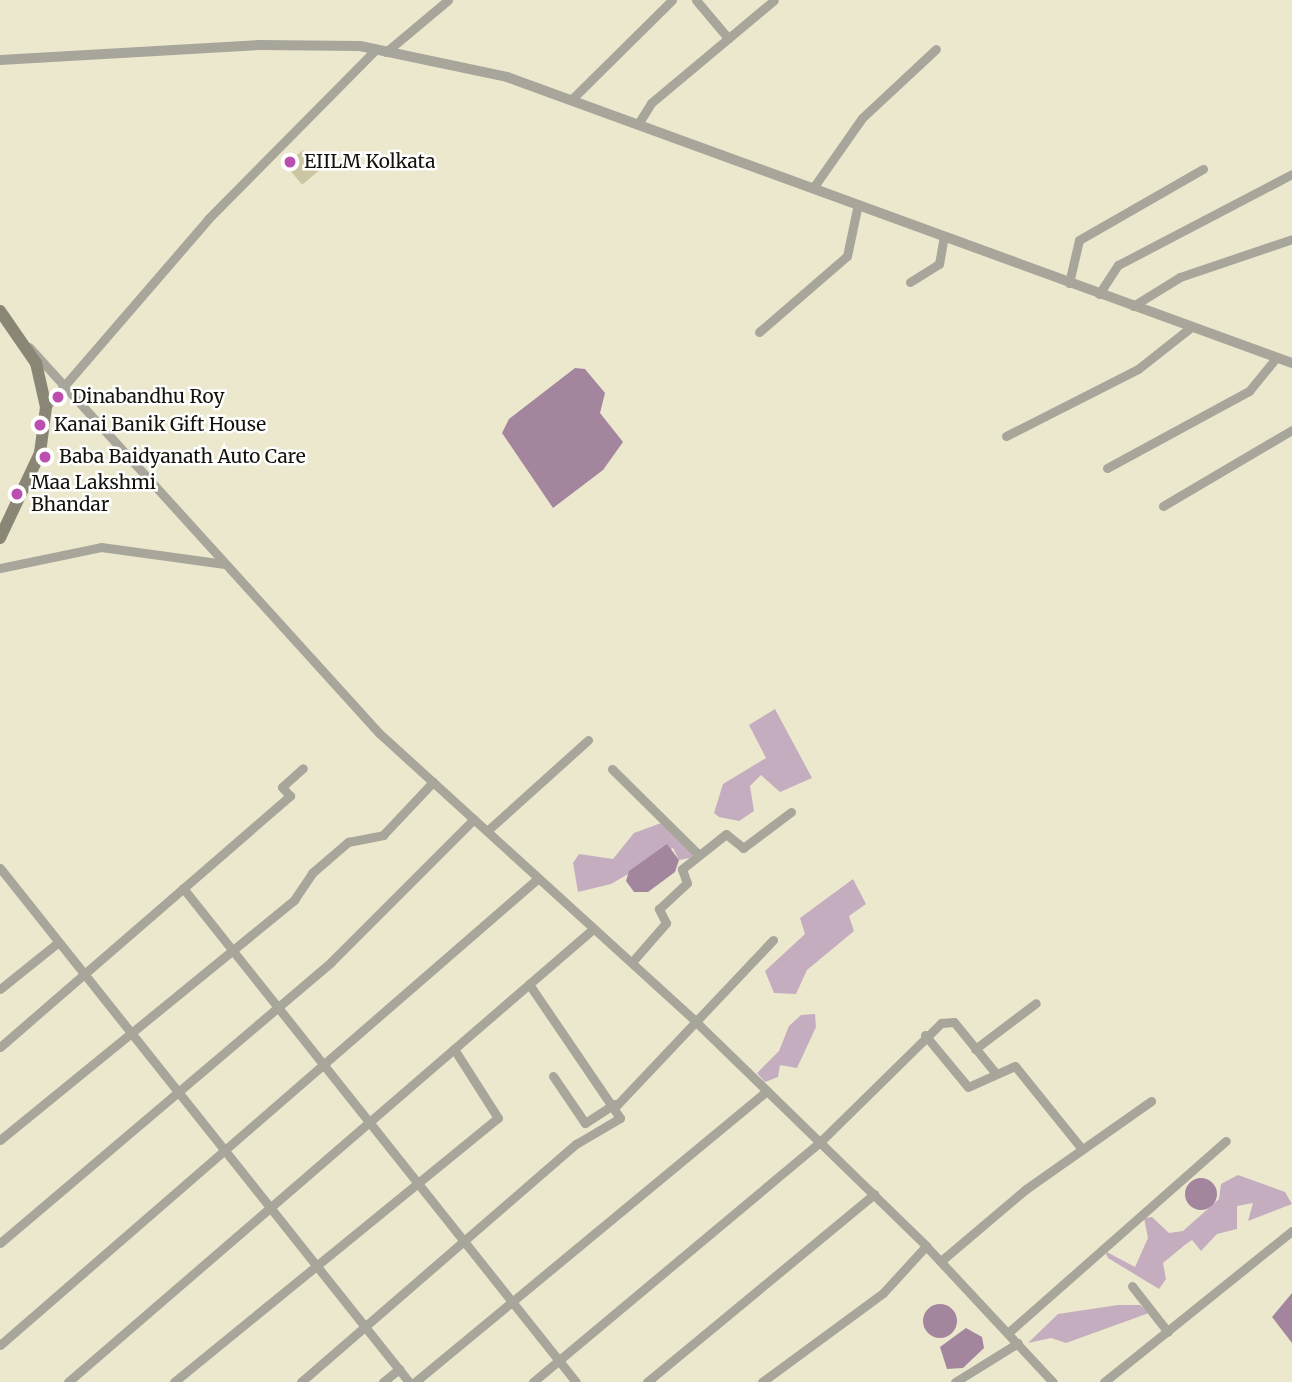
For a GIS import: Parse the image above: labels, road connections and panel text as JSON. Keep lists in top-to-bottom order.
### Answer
{
  "places": [
    "EIILM Kolkata",
    "Dinabandhu Roy",
    "Kanai Banik Gift House",
    "Baba Baidyanath Auto Care",
    "Maa Lakshmi Bhandar"
  ]
}
